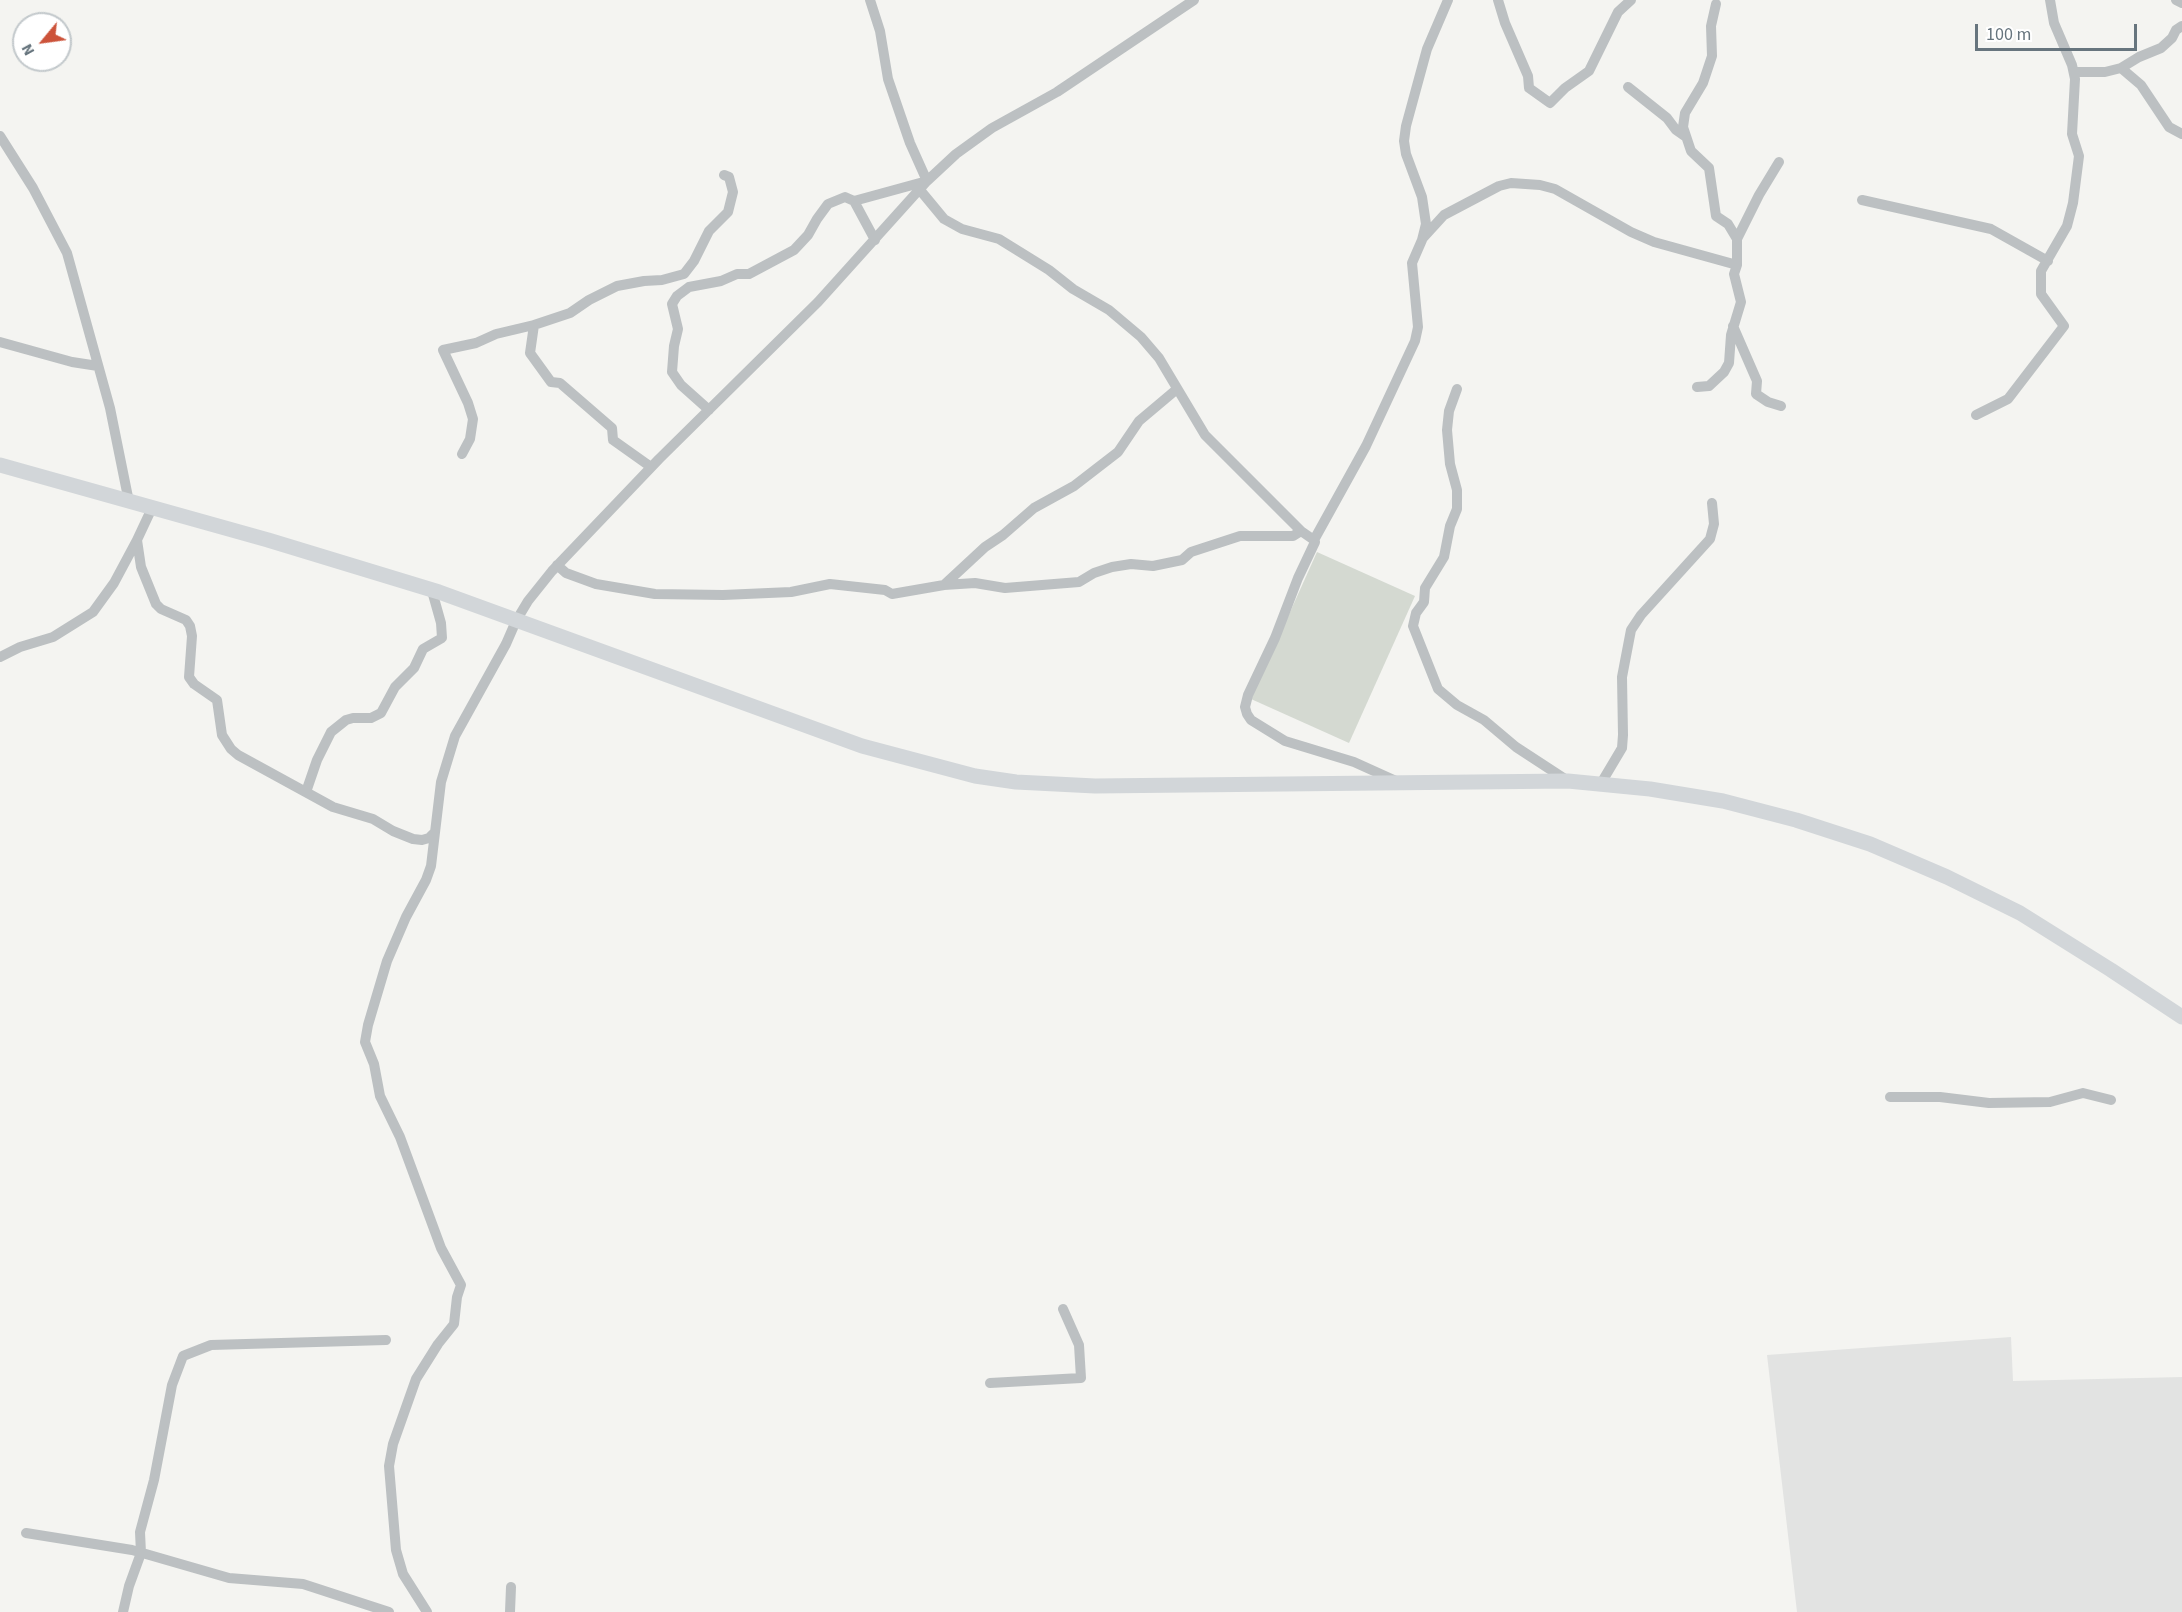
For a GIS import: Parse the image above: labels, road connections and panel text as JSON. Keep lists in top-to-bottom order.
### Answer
{
  "scale_bar": "100 m",
  "north": "bottom left"
}
